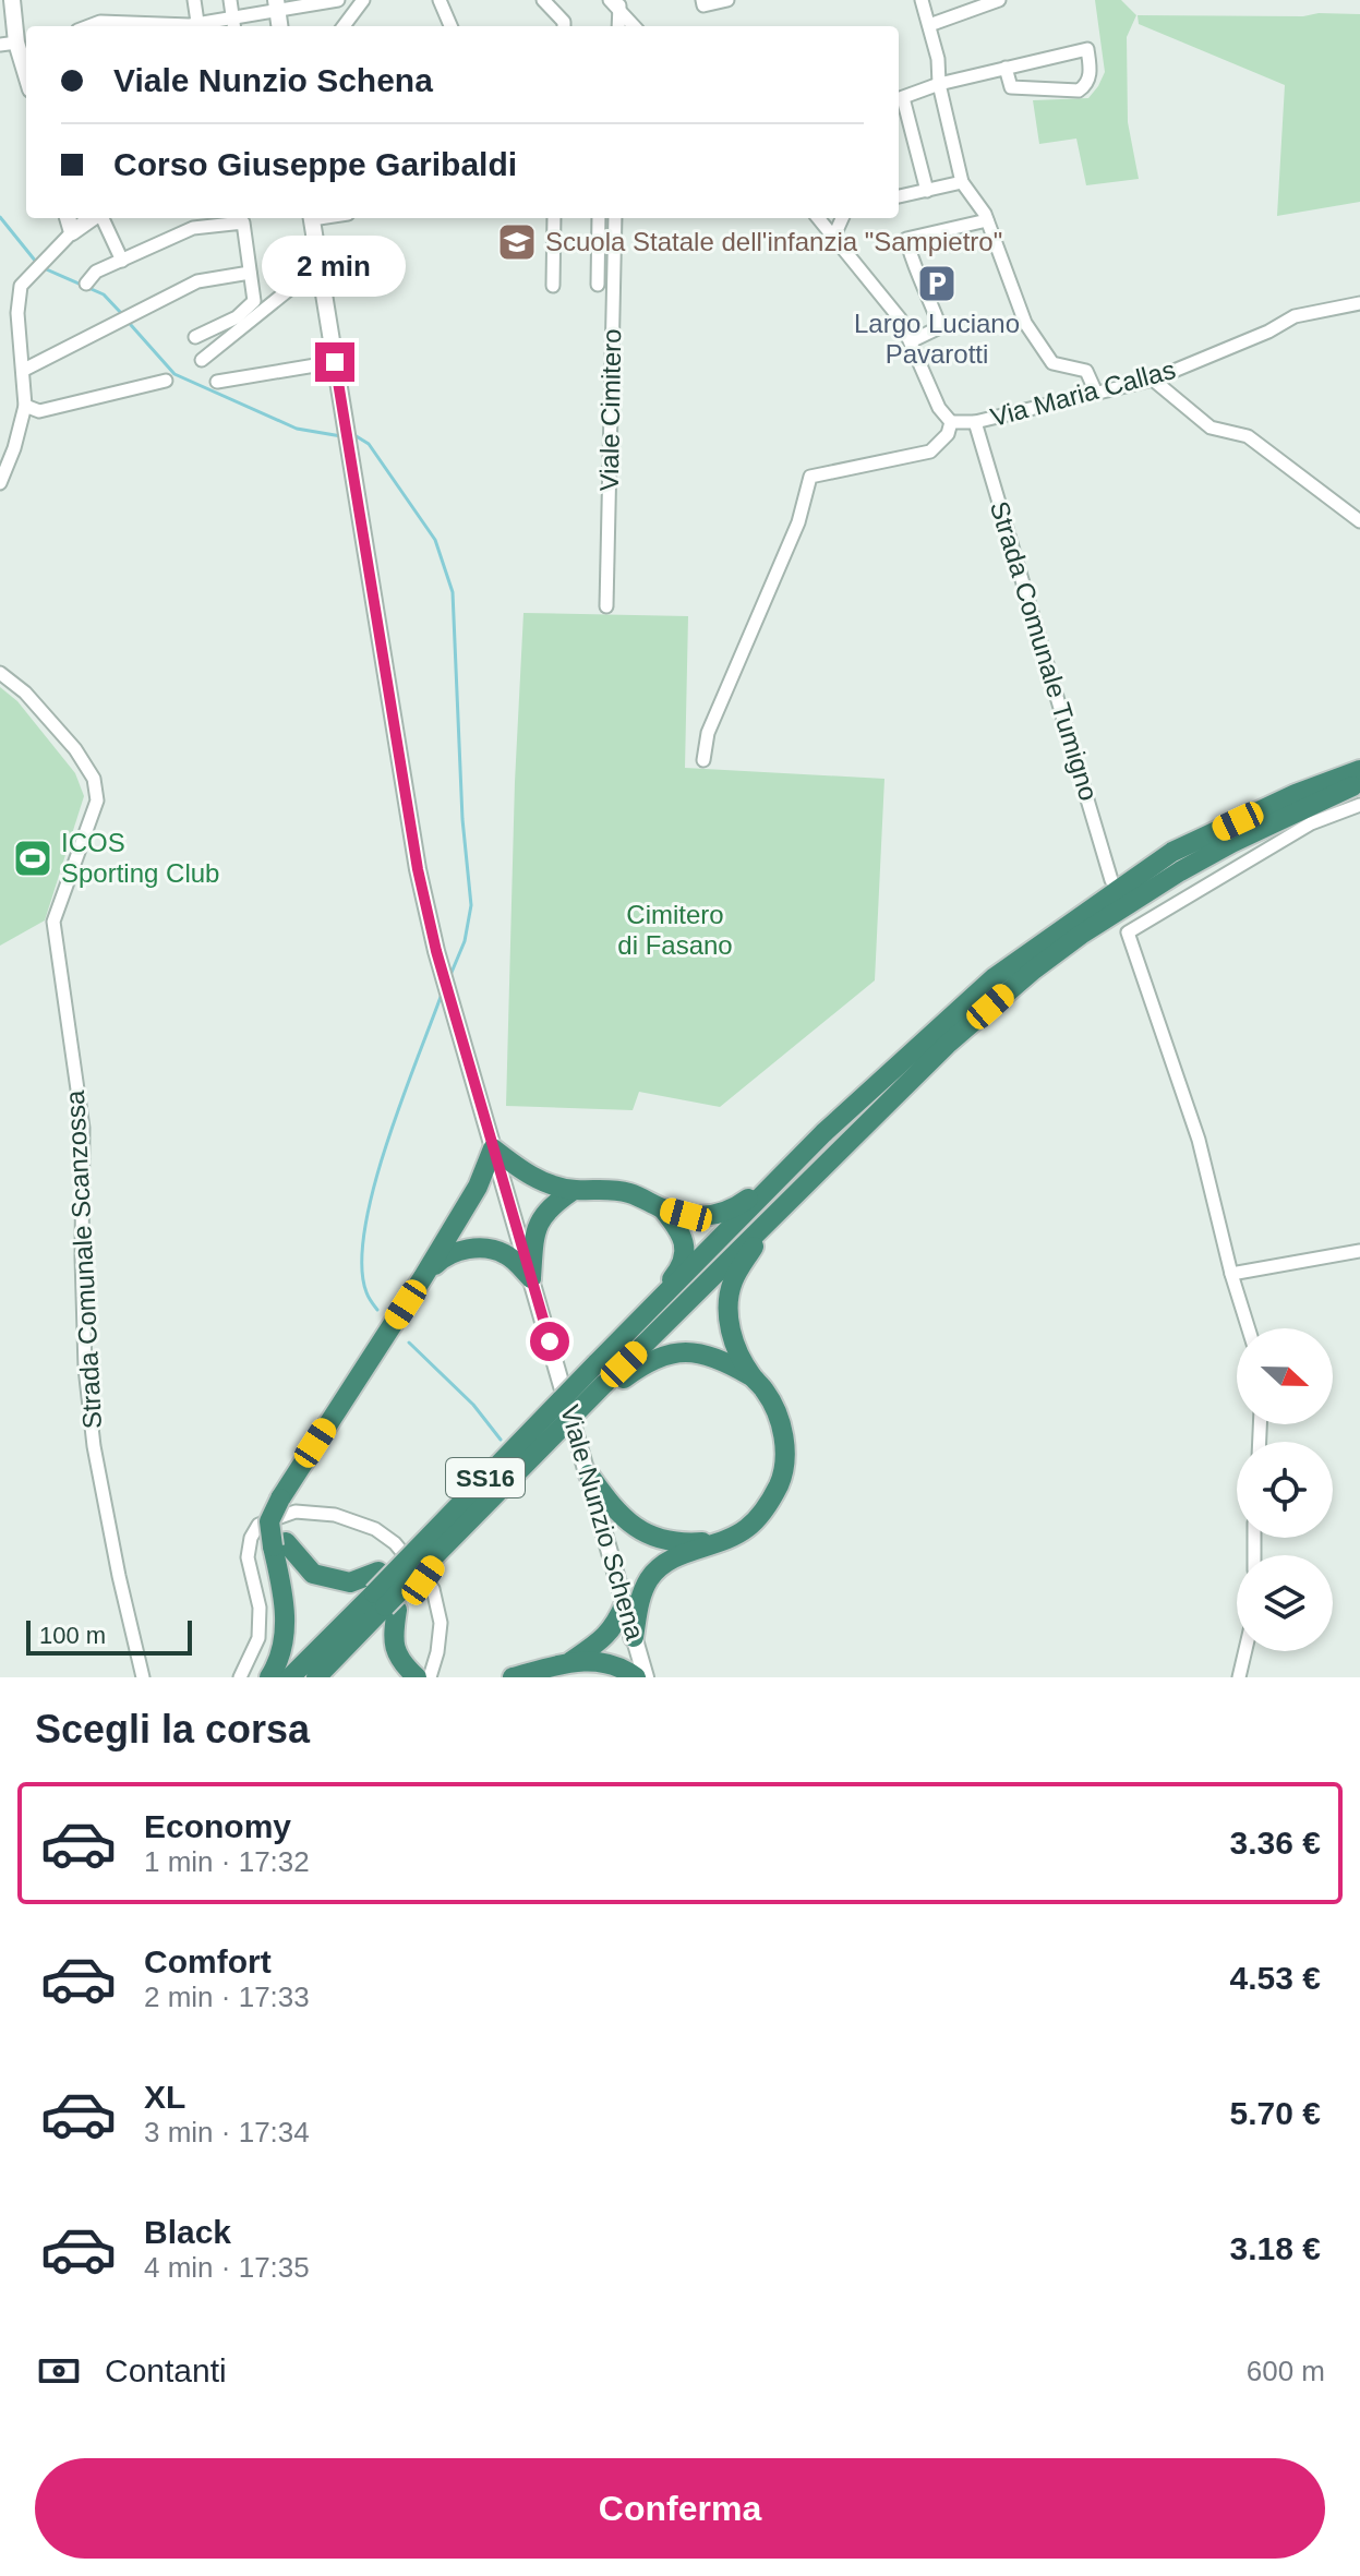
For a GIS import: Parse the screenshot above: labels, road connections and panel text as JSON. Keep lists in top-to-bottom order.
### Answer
{
  "streets": {
    "highway": ["SS16"],
    "street": [
      "Via Maria Callas",
      "Viale Cimitero",
      "Strada Comunale Tumigno",
      "Strada Comunale Scanzossa",
      "Viale Nunzio Schena"
    ]
  },
  "crossings": [
    ["Via Maria Callas", "Strada Comunale Tumigno"]
  ],
  "parks": ["Cimitero di Fasano"],
  "places": {
    "school or university": ["Scuola Statale dell'infanzia \"Sampietro\""],
    "parking": ["Largo Luciano Pavarotti"],
    "sports": ["ICOS Sporting Club"]
  },
  "scale_bar": "100 m",
  "north": "right",
  "page": {
    "banner": ["Viale Nunzio Schena", "Corso Giuseppe Garibaldi"],
    "bubble": "2 min",
    "scale": "100 m",
    "heading": "Scegli la corsa",
    "list": [
      {
        "name": "Economy",
        "note": "1 min · 17:32",
        "value": "3.36 €"
      },
      {
        "name": "Comfort",
        "note": "2 min · 17:33",
        "value": "4.53 €"
      },
      {
        "name": "XL",
        "note": "3 min · 17:34",
        "value": "5.70 €"
      },
      {
        "name": "Black",
        "note": "4 min · 17:35",
        "value": "3.18 €"
      }
    ],
    "pay": ["Contanti", "600 m"],
    "buttons": "Conferma"
  }
}
